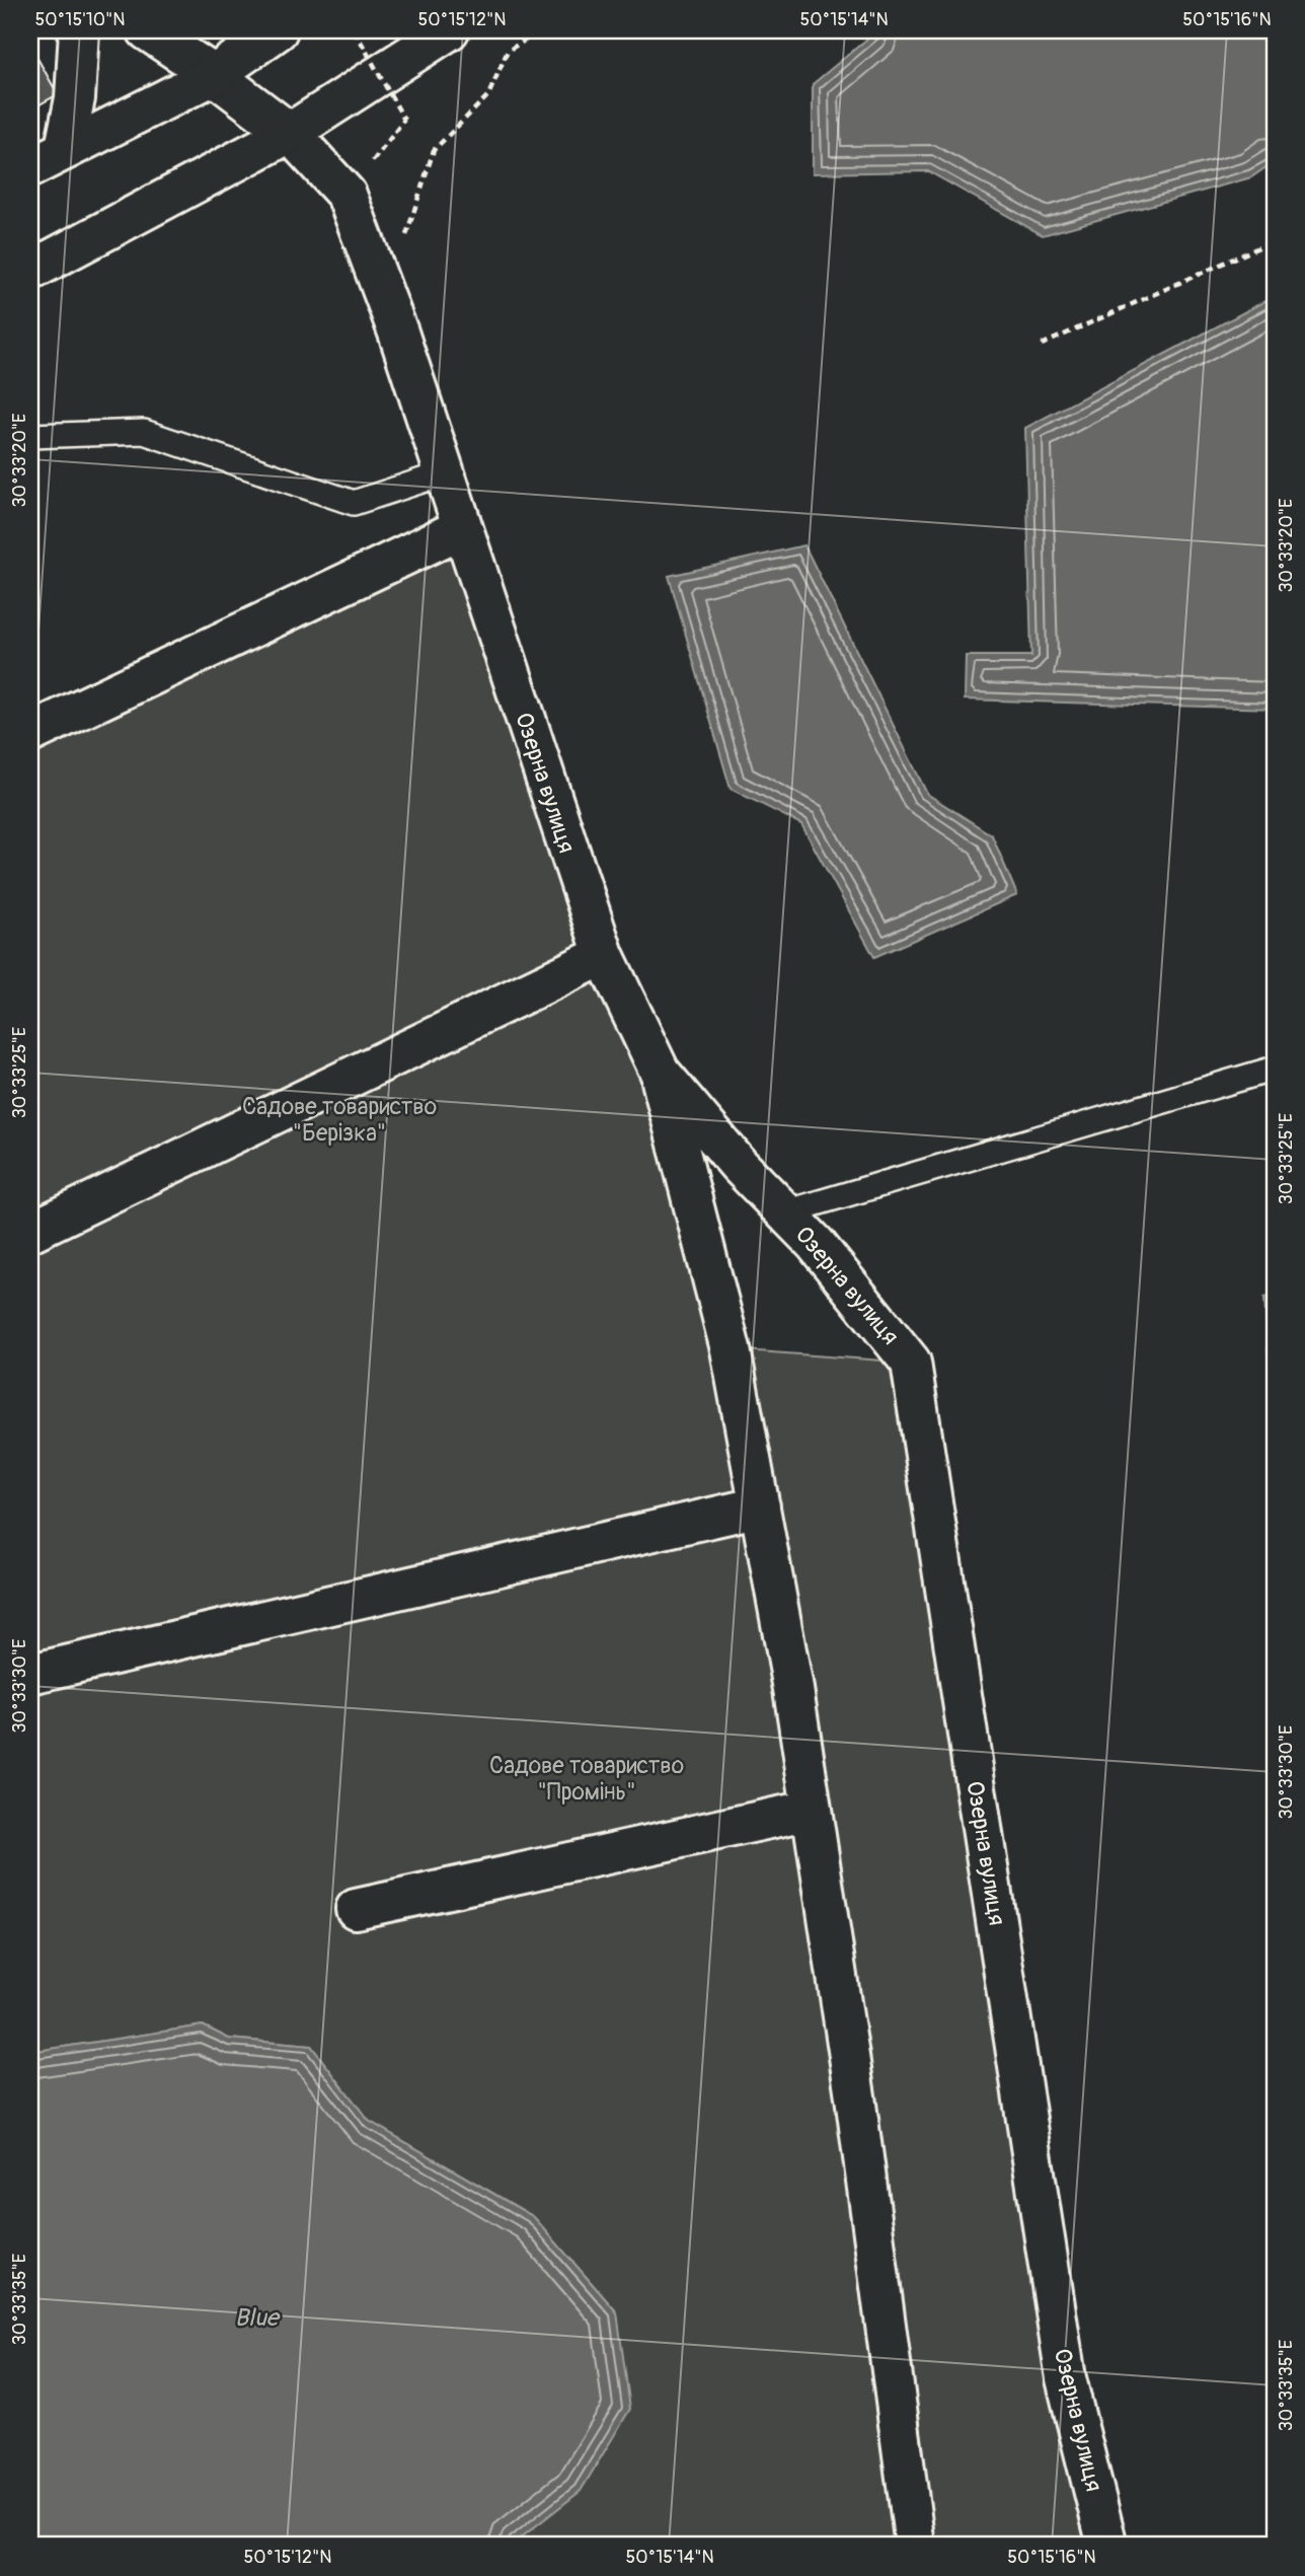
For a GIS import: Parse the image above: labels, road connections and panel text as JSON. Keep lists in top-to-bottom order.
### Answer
{
  "streets": {
    "street": ["Озерна вулиця"]
  },
  "water": ["Blue"],
  "parks": ["Садове товариство \"Берізка\"", "Садове товариство \"Промінь\""],
  "coordinates": [
    "50°15'10\"N",
    "50°15'12\"N",
    "50°15'14\"N",
    "50°15'16\"N",
    "30°33'20\"E",
    "30°33'25\"E",
    "30°33'30\"E",
    "30°33'35\"E"
  ]
}
